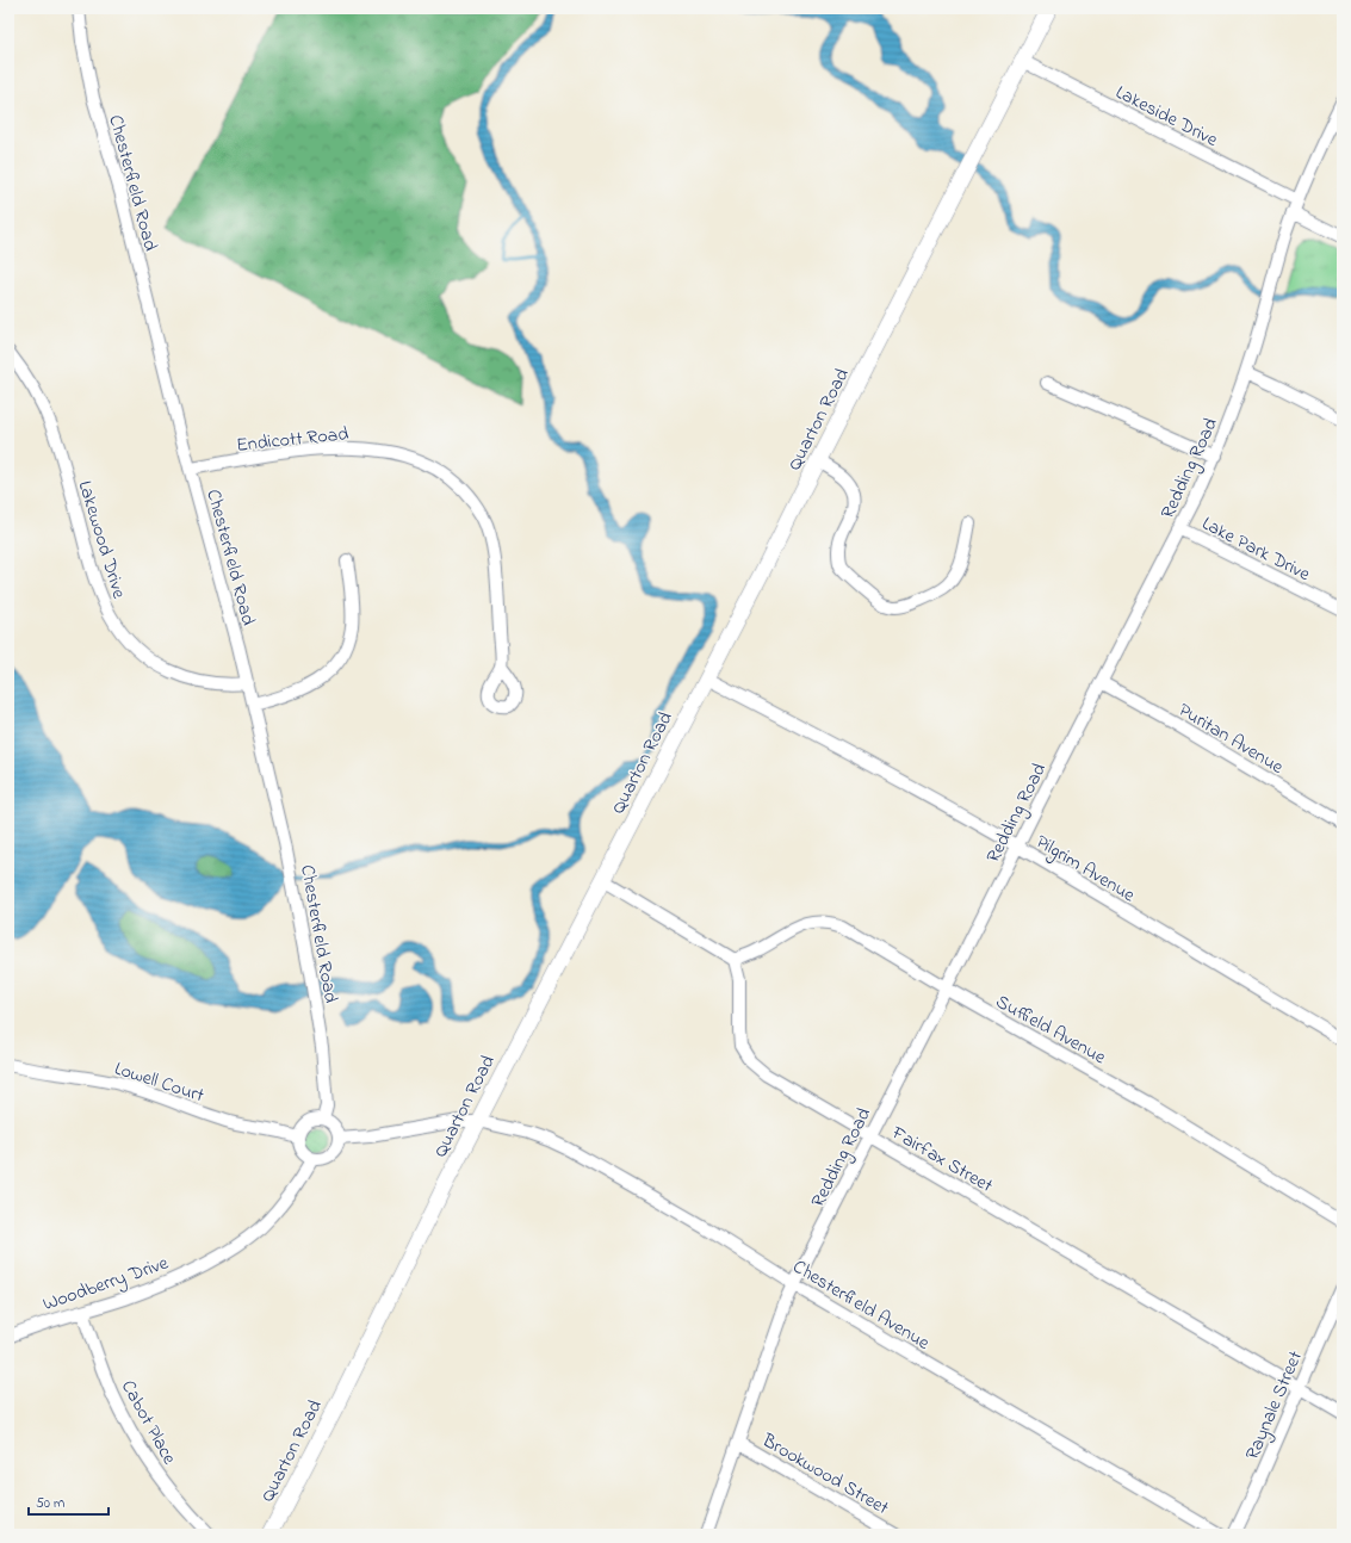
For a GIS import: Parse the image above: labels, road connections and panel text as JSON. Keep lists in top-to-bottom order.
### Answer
{
  "streets": {
    "street": [
      "Lakeside Drive",
      "Chesterfield Road",
      "Quarton Road",
      "Endicott Road",
      "Redding Road",
      "Lakewood Drive",
      "Lake Park Drive",
      "Puritan Avenue",
      "Pilgrim Avenue",
      "Suffield Avenue",
      "Lowell Court",
      "Fairfax Street",
      "Woodberry Drive",
      "Chesterfield Avenue",
      "Raynale Street",
      "Cabot Place",
      "Brookwood Street"
    ]
  },
  "crossings": [
    ["Lakeside Drive", "Quarton Road"],
    ["Lakeside Drive", "Redding Road"],
    ["Chesterfield Road", "Endicott Road"],
    ["Chesterfield Road", "Lakewood Drive"],
    ["Chesterfield Road", "Lowell Court"],
    ["Chesterfield Road", "Woodberry Drive"],
    ["Quarton Road", "Pilgrim Avenue"],
    ["Quarton Road", "Chesterfield Avenue"],
    ["Redding Road", "Lake Park Drive"],
    ["Redding Road", "Puritan Avenue"],
    ["Redding Road", "Pilgrim Avenue"],
    ["Redding Road", "Suffield Avenue"],
    ["Redding Road", "Fairfax Street"],
    ["Redding Road", "Chesterfield Avenue"],
    ["Redding Road", "Brookwood Street"],
    ["Suffield Avenue", "Fairfax Street"],
    ["Lowell Court", "Woodberry Drive"],
    ["Fairfax Street", "Raynale Street"],
    ["Woodberry Drive", "Cabot Place"]
  ],
  "scale_bar": "50 m"
}
